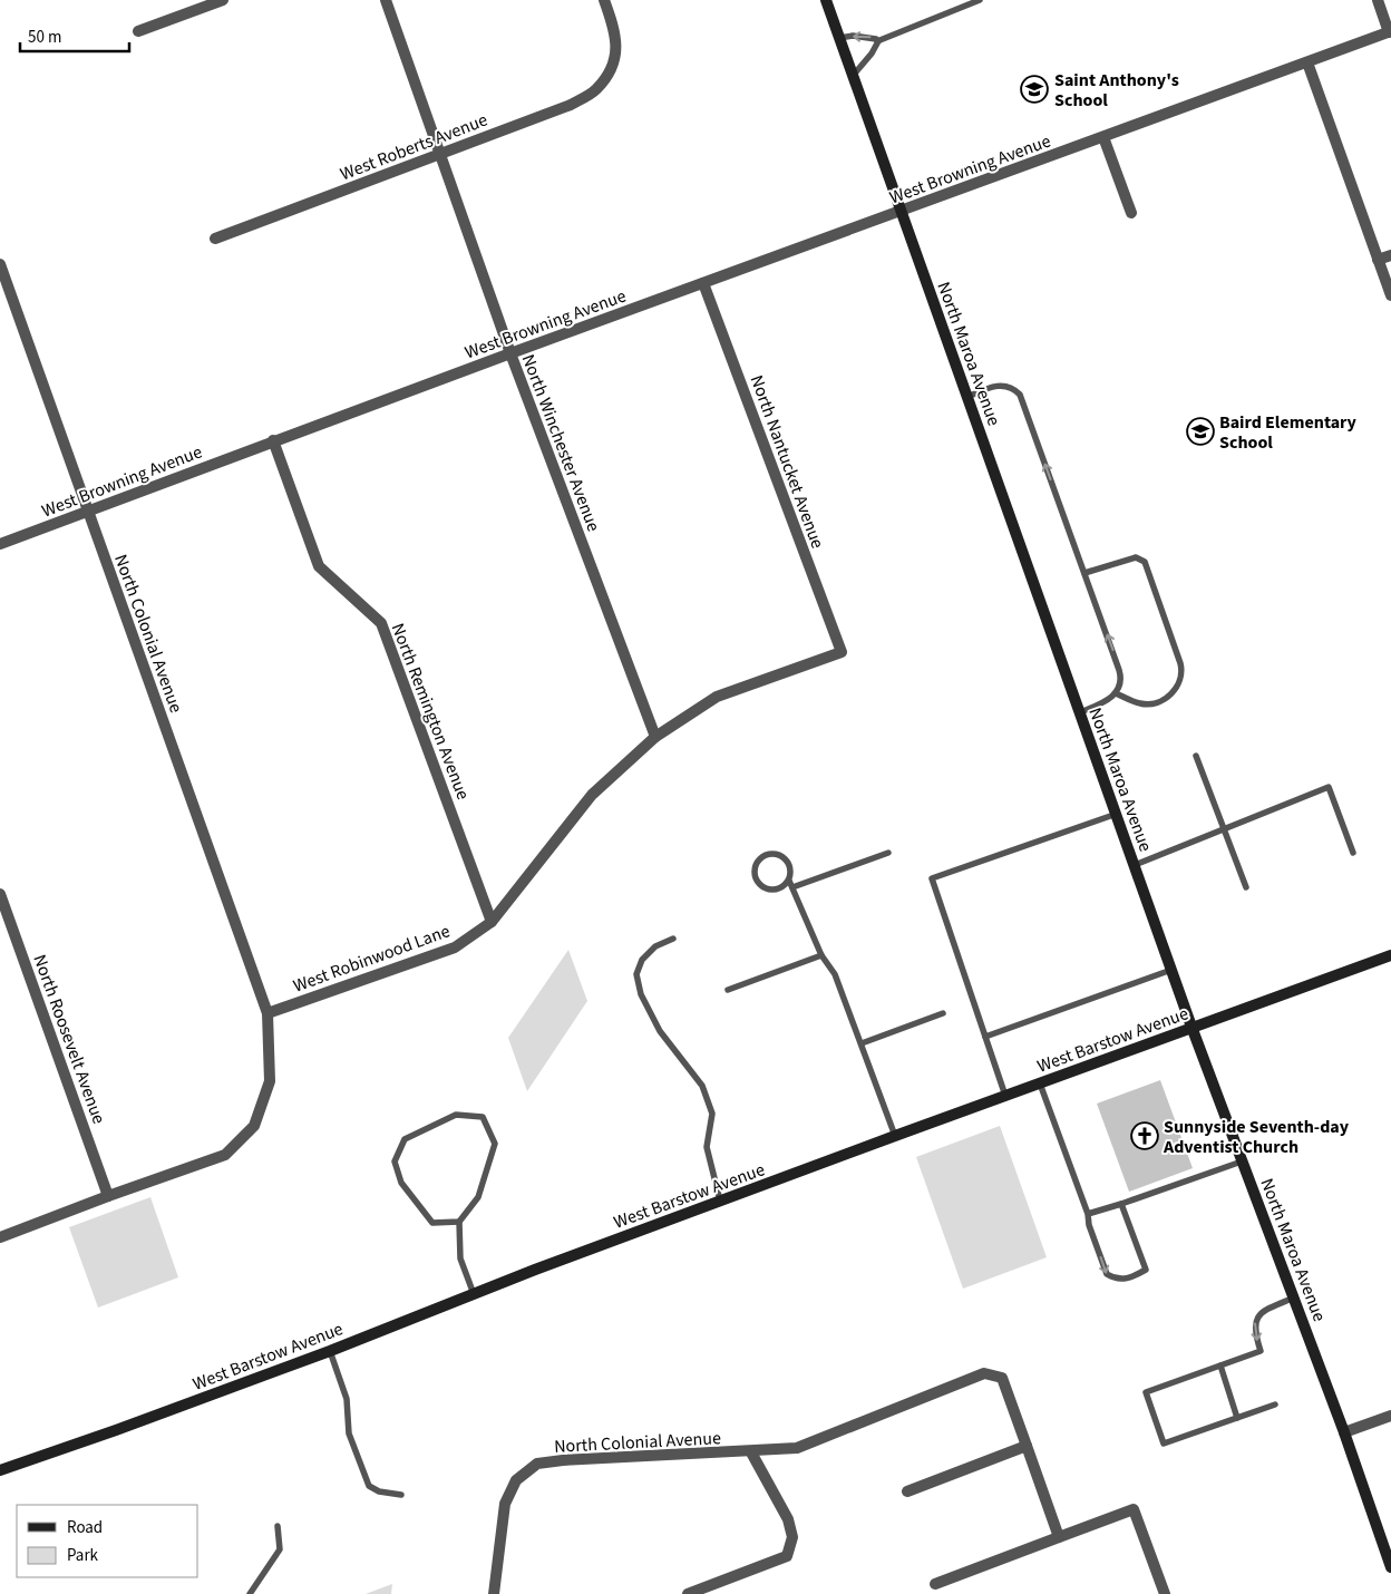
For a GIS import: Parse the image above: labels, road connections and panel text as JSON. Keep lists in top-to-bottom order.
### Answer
{
  "streets": {
    "main road": ["North Maroa Avenue", "West Barstow Avenue"],
    "street": [
      "West Roberts Avenue",
      "West Browning Avenue",
      "North Winchester Avenue",
      "North Nantucket Avenue",
      "North Colonial Avenue",
      "North Remington Avenue",
      "West Robinwood Lane",
      "North Roosevelt Avenue"
    ]
  },
  "crossings": [
    ["West Roberts Avenue", "North Winchester Avenue"],
    ["West Browning Avenue", "North Maroa Avenue"],
    ["West Browning Avenue", "North Winchester Avenue"],
    ["West Browning Avenue", "North Nantucket Avenue"],
    ["West Browning Avenue", "North Colonial Avenue"],
    ["West Browning Avenue", "North Remington Avenue"],
    ["North Maroa Avenue", "West Barstow Avenue"],
    ["North Winchester Avenue", "West Robinwood Lane"],
    ["North Nantucket Avenue", "West Robinwood Lane"],
    ["North Colonial Avenue", "West Robinwood Lane"],
    ["North Remington Avenue", "West Robinwood Lane"]
  ],
  "places": {
    "school or university": ["Saint Anthony's School", "Baird Elementary School"],
    "church": ["Sunnyside Seventh-day Adventist Church"]
  },
  "legend": ["Road", "Park"],
  "scale_bar": "50 m"
}
